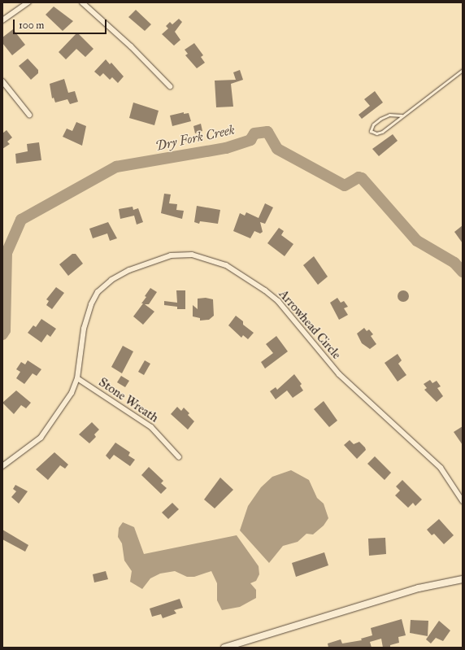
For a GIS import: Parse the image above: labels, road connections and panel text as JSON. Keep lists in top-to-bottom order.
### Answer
{
  "streets": {
    "street": ["Arrowhead Circle", "Stone Wreath"]
  },
  "crossings": [
    ["Arrowhead Circle", "Stone Wreath"]
  ],
  "water": ["Dry Fork Creek"],
  "scale_bar": "100 m"
}
